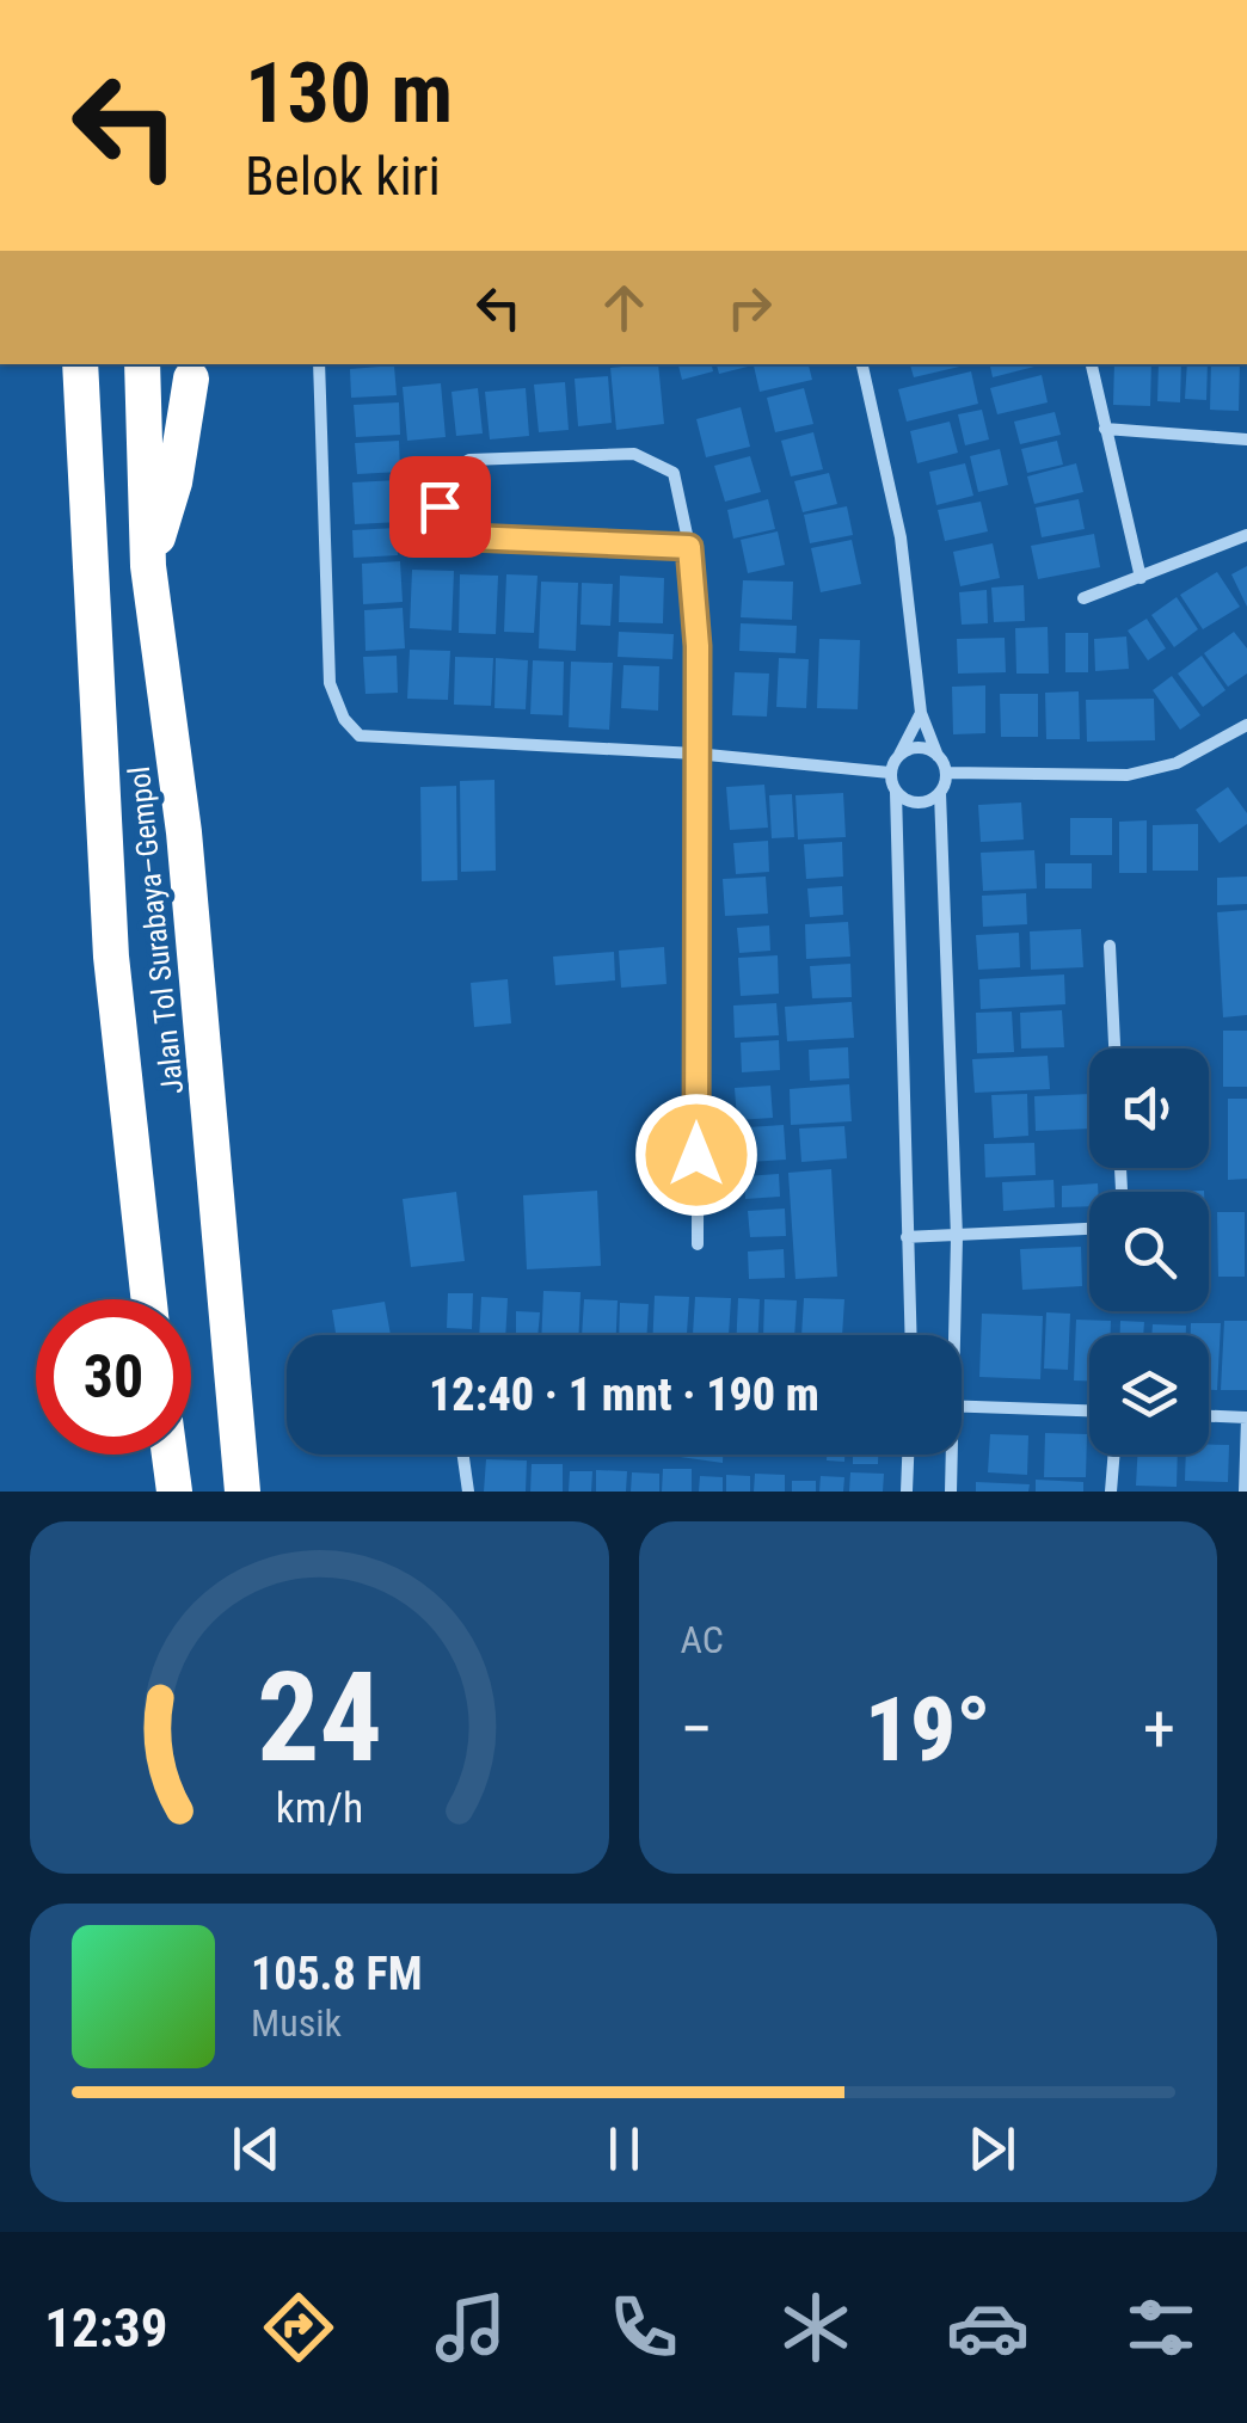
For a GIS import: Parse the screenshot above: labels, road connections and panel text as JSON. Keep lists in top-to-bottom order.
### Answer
{
  "streets": {
    "highway": ["Jalan Tol Surabaya–Gempol"]
  },
  "page": {
    "turn": ["130 m", "Belok kiri"],
    "limit": "30",
    "trip": "12:40 · 1 mnt · 190 m",
    "tile": "AC",
    "heat": ["−", "19°", "+"],
    "song": ["105.8 FM", "Musik"],
    "tabs": "12:39",
    "gauge": ["24", "km/h"]
  }
}
